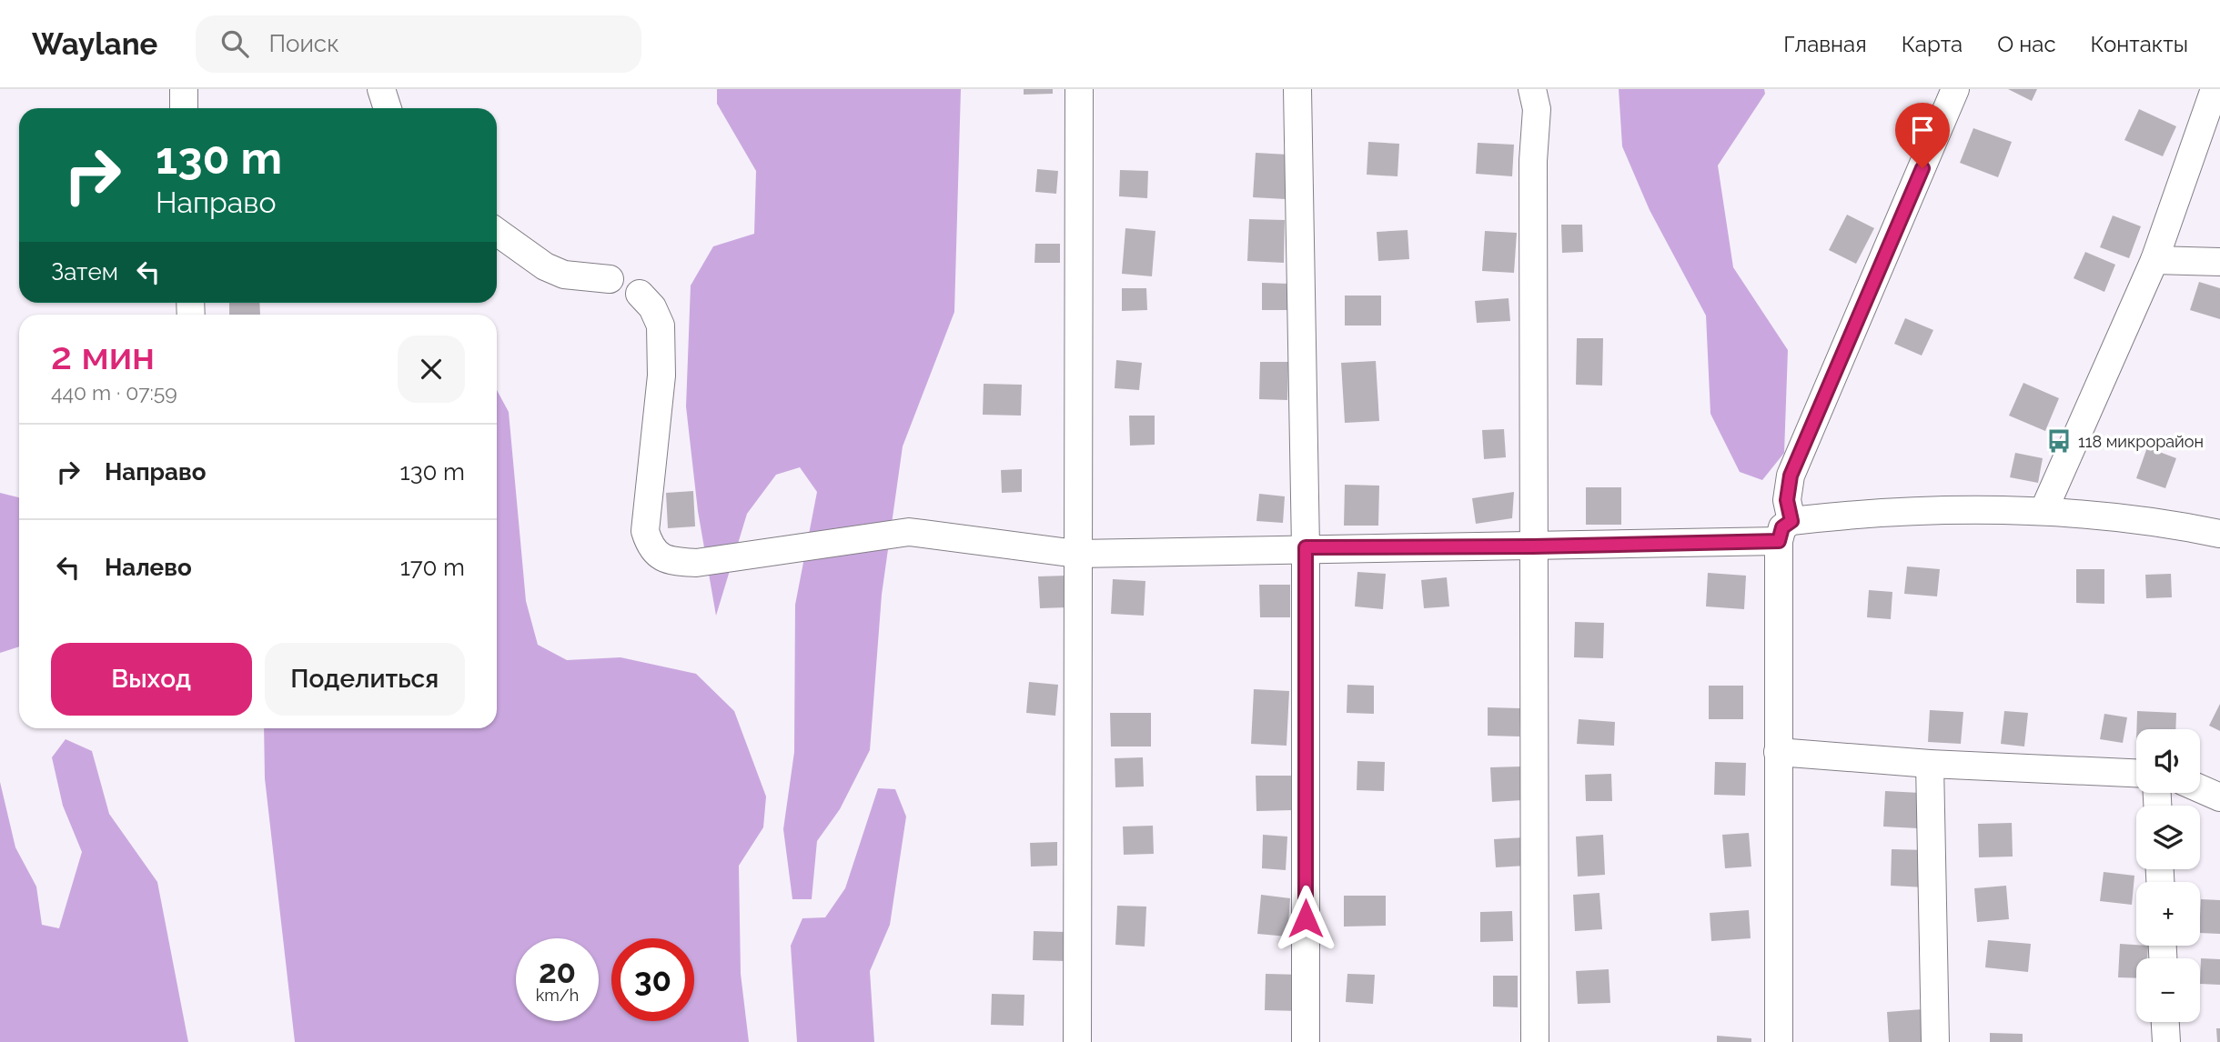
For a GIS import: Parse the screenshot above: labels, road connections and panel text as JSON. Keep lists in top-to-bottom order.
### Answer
{
  "places": {
    "bus stop": ["118 микрорайон"]
  },
  "page": {
    "header": "Waylane",
    "search": "Поиск",
    "nav": [
      "Главная",
      "Карта",
      "О нас",
      "Контакты"
    ],
    "turn": ["130 m", "Направо"],
    "then": "Затем",
    "heading": ["2 мин", "440 m · 07:59"],
    "list": [
      {
        "name": "Направо",
        "value": "130 m"
      },
      {
        "name": "Налево",
        "value": "170 m"
      }
    ],
    "buttons": ["Выход", "Поделиться"],
    "map_buttons": ["+", "−"],
    "speed": "20 km/h",
    "limit": "30"
  }
}
